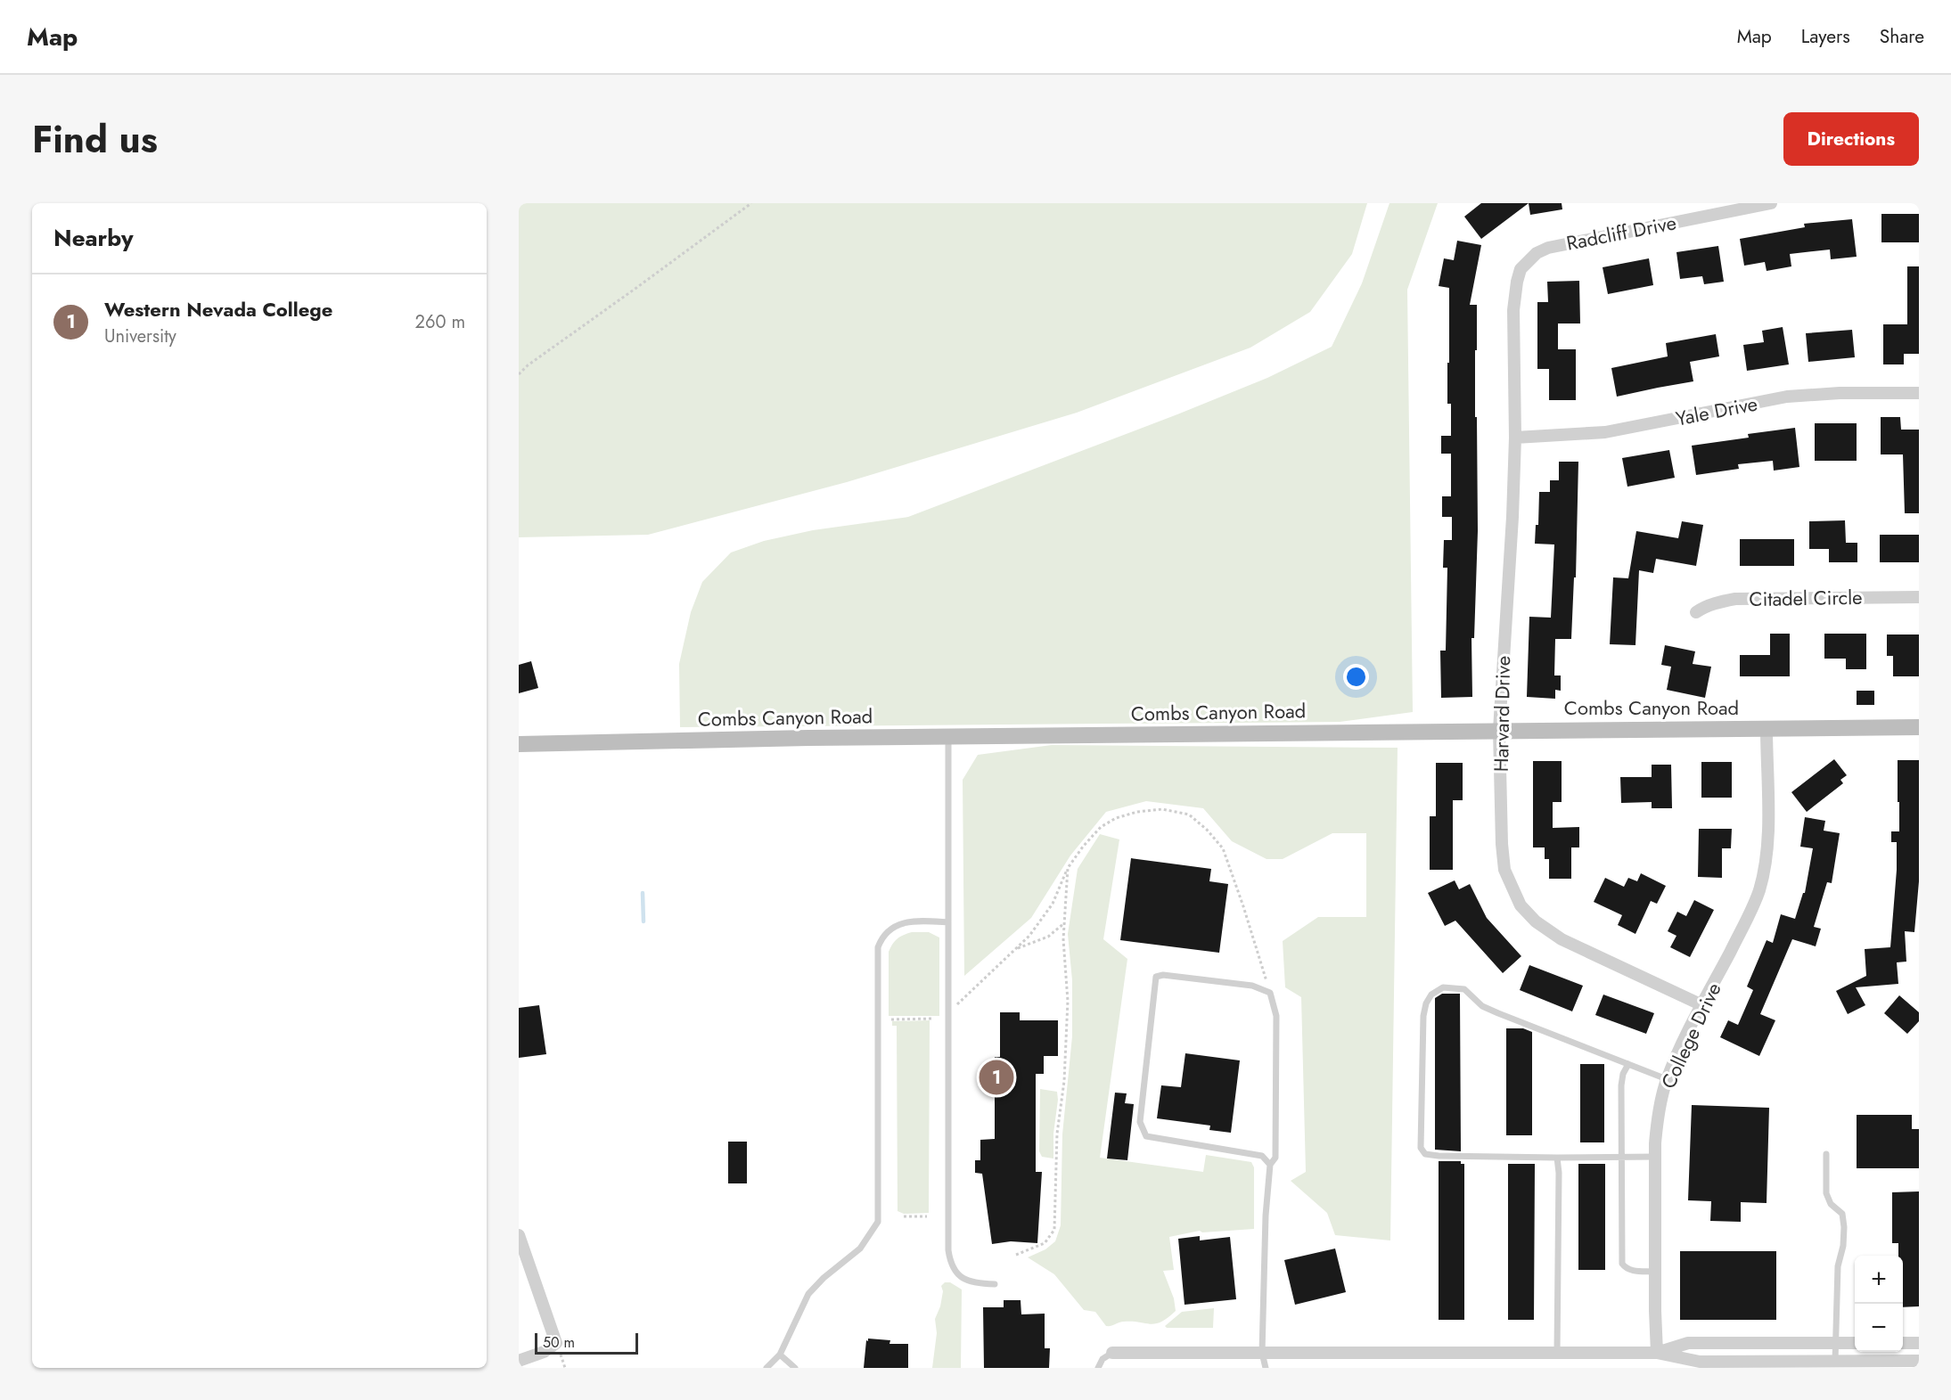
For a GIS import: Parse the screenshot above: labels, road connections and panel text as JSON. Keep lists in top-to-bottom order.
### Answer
{
  "streets": {
    "street": [
      "Radcliff Drive",
      "Yale Drive",
      "Citadel Circle",
      "Combs Canyon Road",
      "Harvard Drive",
      "College Drive"
    ]
  },
  "crossings": [
    ["Radcliff Drive", "Harvard Drive"],
    ["Yale Drive", "Harvard Drive"],
    ["Combs Canyon Road", "Harvard Drive"],
    ["Combs Canyon Road", "College Drive"],
    ["Harvard Drive", "College Drive"]
  ],
  "scale_bar": "50 m",
  "page": {
    "header": "Map",
    "nav": ["Map", "Layers", "Share"],
    "title": "Find us",
    "buttons": "Directions",
    "heading": "Nearby",
    "list": [
      {
        "mark": "1",
        "name": "Western Nevada College",
        "note": "University",
        "value": "260 m"
      }
    ],
    "pins": "1",
    "map_buttons": ["+", "−"],
    "scale": "50 m"
  }
}
